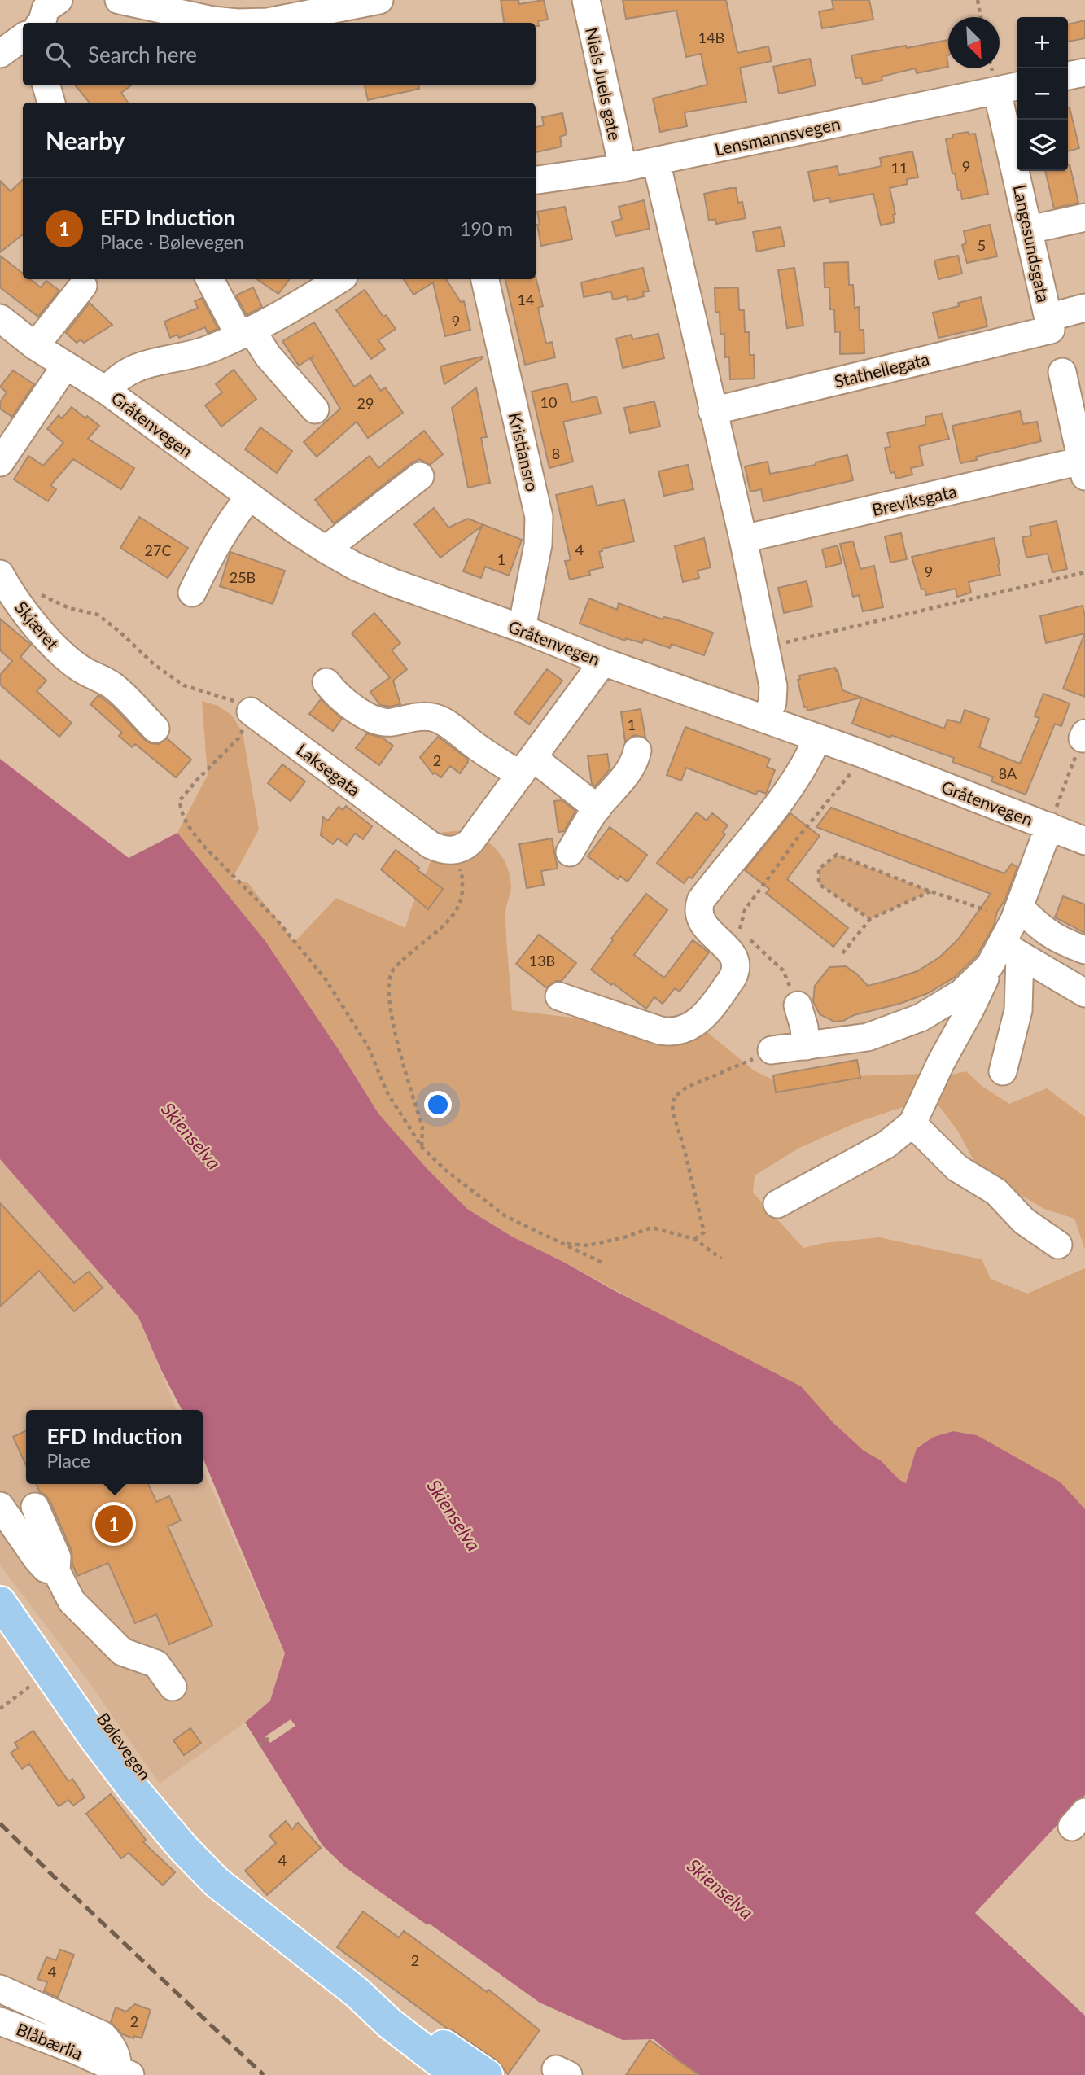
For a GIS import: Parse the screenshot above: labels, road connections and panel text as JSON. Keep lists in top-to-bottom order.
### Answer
{
  "streets": {
    "main road": ["Bølevegen"],
    "street": [
      "Niels Juels gate",
      "Lensmannsvegen",
      "Langesundsgata",
      "Stathellegata",
      "Gråtenvegen",
      "Kristiansro",
      "Breviksgata",
      "Skjæret",
      "Laksegata",
      "Blåbærlia"
    ]
  },
  "crossings": [
    ["Niels Juels gate", "Lensmannsvegen"],
    ["Lensmannsvegen", "Langesundsgata"],
    ["Langesundsgata", "Stathellegata"],
    ["Gråtenvegen", "Kristiansro"]
  ],
  "water": ["Skienselva"],
  "house_numbers": [
    "14B",
    "9",
    "11",
    "5",
    "14",
    "9",
    "10",
    "29",
    "8",
    "4",
    "27C",
    "1",
    "9",
    "25B",
    "1",
    "2",
    "8A",
    "13B",
    "4",
    "2",
    "4",
    "2"
  ],
  "north": "bottom right",
  "page": {
    "map_buttons": ["+", "−"],
    "search": "Search here",
    "heading": "Nearby",
    "list": [
      {
        "mark": "1",
        "name": "EFD Induction",
        "note": "Place · Bølevegen",
        "value": "190 m"
      }
    ],
    "popup": ["EFD Induction", "Place"],
    "pins": "1"
  }
}
